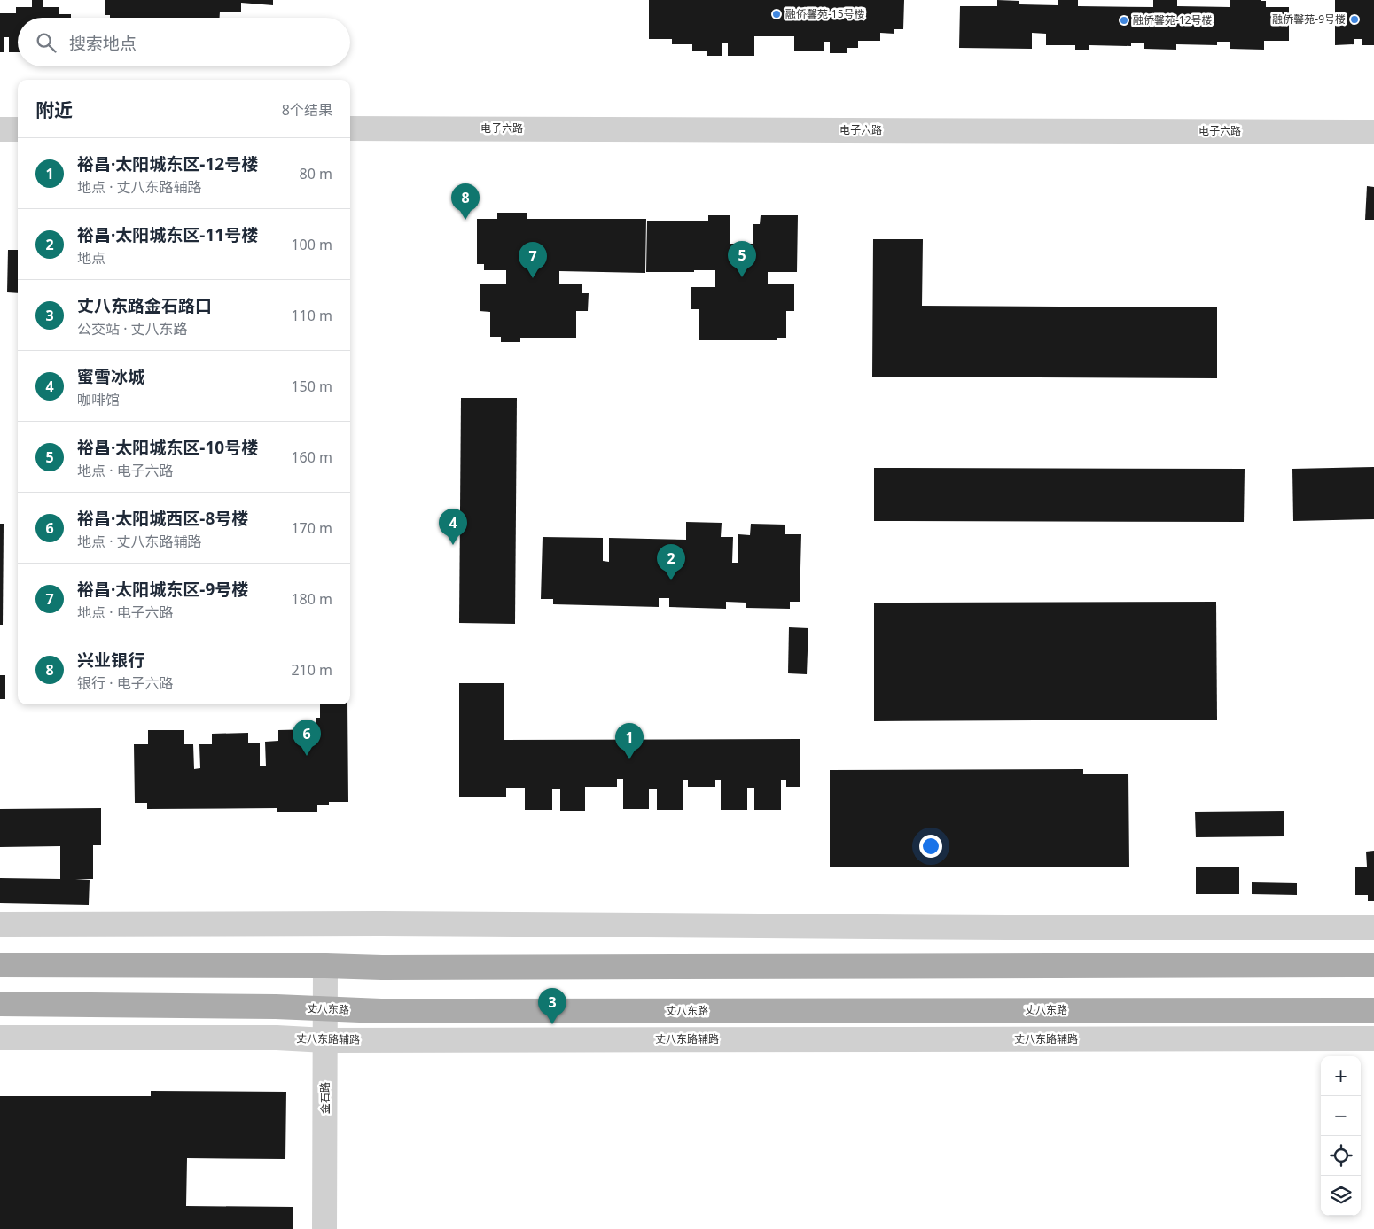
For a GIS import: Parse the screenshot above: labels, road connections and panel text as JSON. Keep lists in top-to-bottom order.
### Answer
{
  "streets": {
    "main road": ["丈八东路"],
    "street": ["电子六路", "丈八东路辅路", "金石路"]
  },
  "crossings": [
    ["丈八东路", "金石路"],
    ["丈八东路辅路", "金石路"]
  ],
  "places": ["融侨馨苑-15号楼", "融侨馨苑-9号楼", "融侨馨苑-12号楼"],
  "page": {
    "search": "搜索地点",
    "heading": ["附近", "8个结果"],
    "list": [
      {
        "mark": "1",
        "name": "裕昌·太阳城东区-12号楼",
        "note": "地点 · 丈八东路辅路",
        "value": "80 m"
      },
      {
        "mark": "2",
        "name": "裕昌·太阳城东区-11号楼",
        "note": "地点",
        "value": "100 m"
      },
      {
        "mark": "3",
        "name": "丈八东路金石路口",
        "note": "公交站 · 丈八东路",
        "value": "110 m"
      },
      {
        "mark": "4",
        "name": "蜜雪冰城",
        "note": "咖啡馆",
        "value": "150 m"
      },
      {
        "mark": "5",
        "name": "裕昌·太阳城东区-10号楼",
        "note": "地点 · 电子六路",
        "value": "160 m"
      },
      {
        "mark": "6",
        "name": "裕昌·太阳城西区-8号楼",
        "note": "地点 · 丈八东路辅路",
        "value": "170 m"
      },
      {
        "mark": "7",
        "name": "裕昌·太阳城东区-9号楼",
        "note": "地点 · 电子六路",
        "value": "180 m"
      },
      {
        "mark": "8",
        "name": "兴业银行",
        "note": "银行 · 电子六路",
        "value": "210 m"
      }
    ],
    "pins": [
      "8",
      "5",
      "7",
      "4",
      "2",
      "6",
      "1",
      "3"
    ],
    "map_buttons": ["+", "−"]
  }
}
